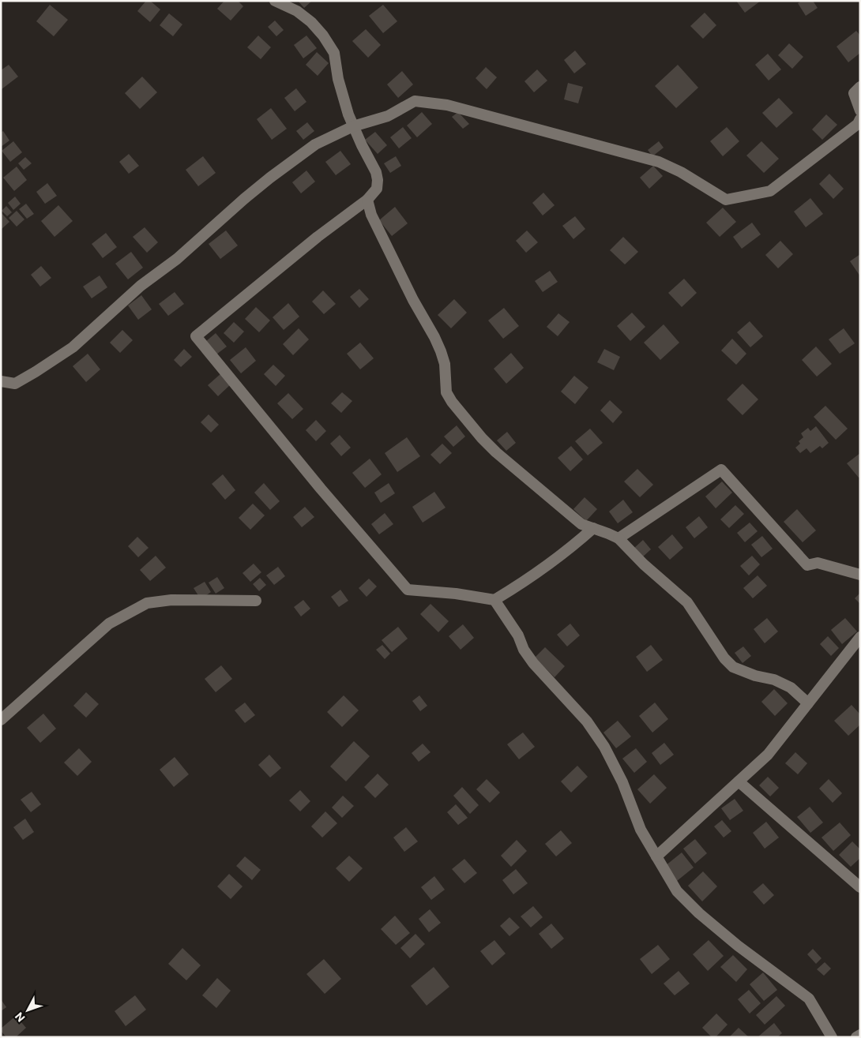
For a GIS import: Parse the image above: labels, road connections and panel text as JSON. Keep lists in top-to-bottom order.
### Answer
{
  "north": "bottom left"
}
